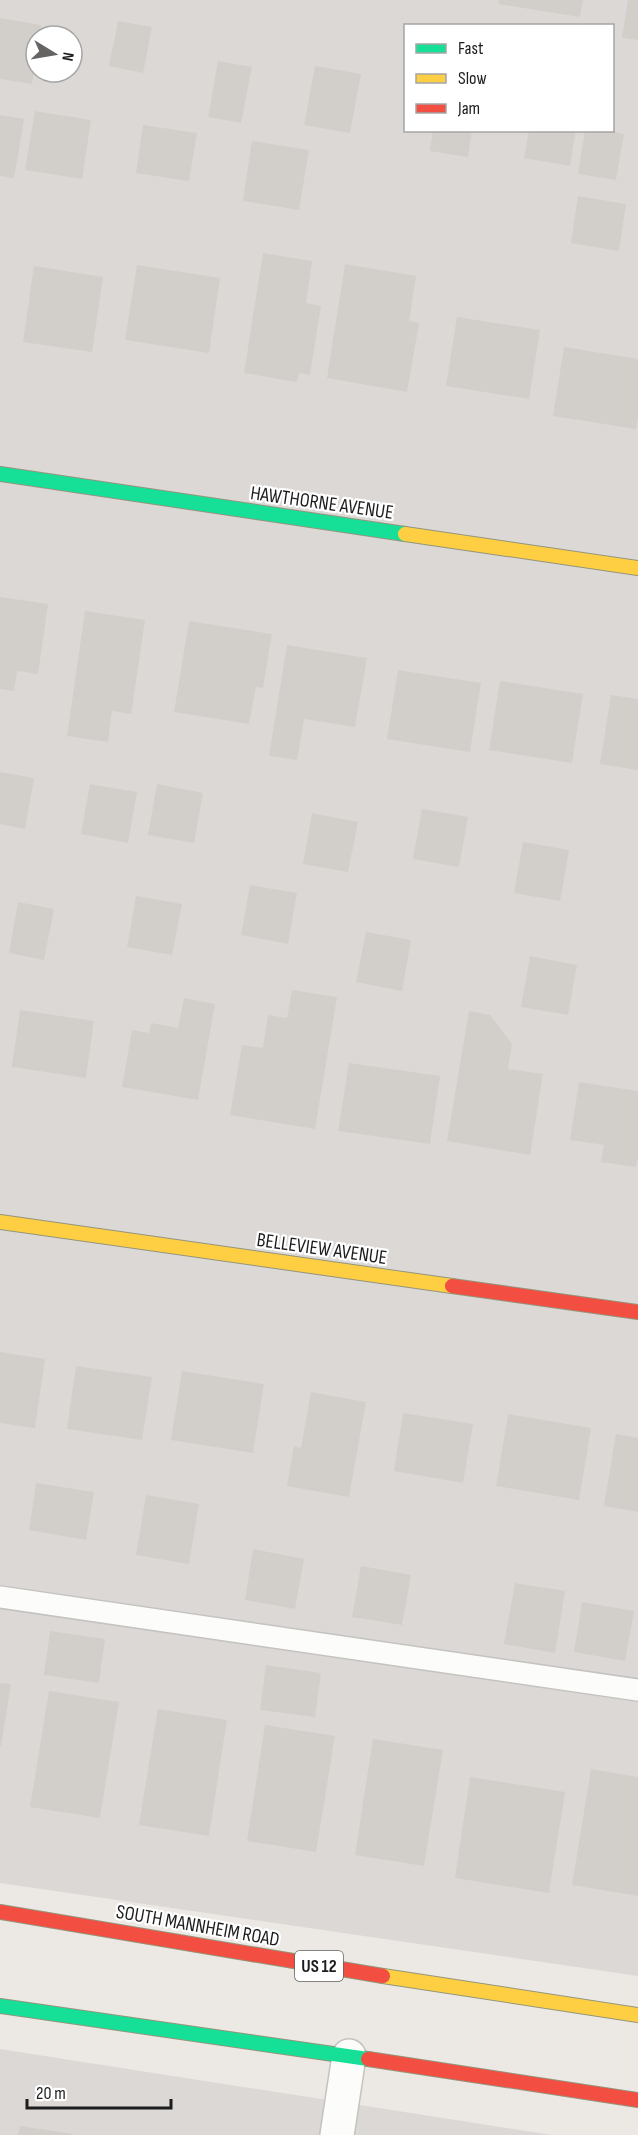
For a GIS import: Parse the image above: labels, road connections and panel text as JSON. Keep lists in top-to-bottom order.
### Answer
{
  "streets": {
    "main road": [
      "HAWTHORNE AVENUE",
      "BELLEVIEW AVENUE",
      "SOUTH MANNHEIM ROAD",
      "US 12"
    ]
  },
  "legend": ["Fast", "Slow", "Jam"],
  "scale_bar": "20 m",
  "north": "right"
}
